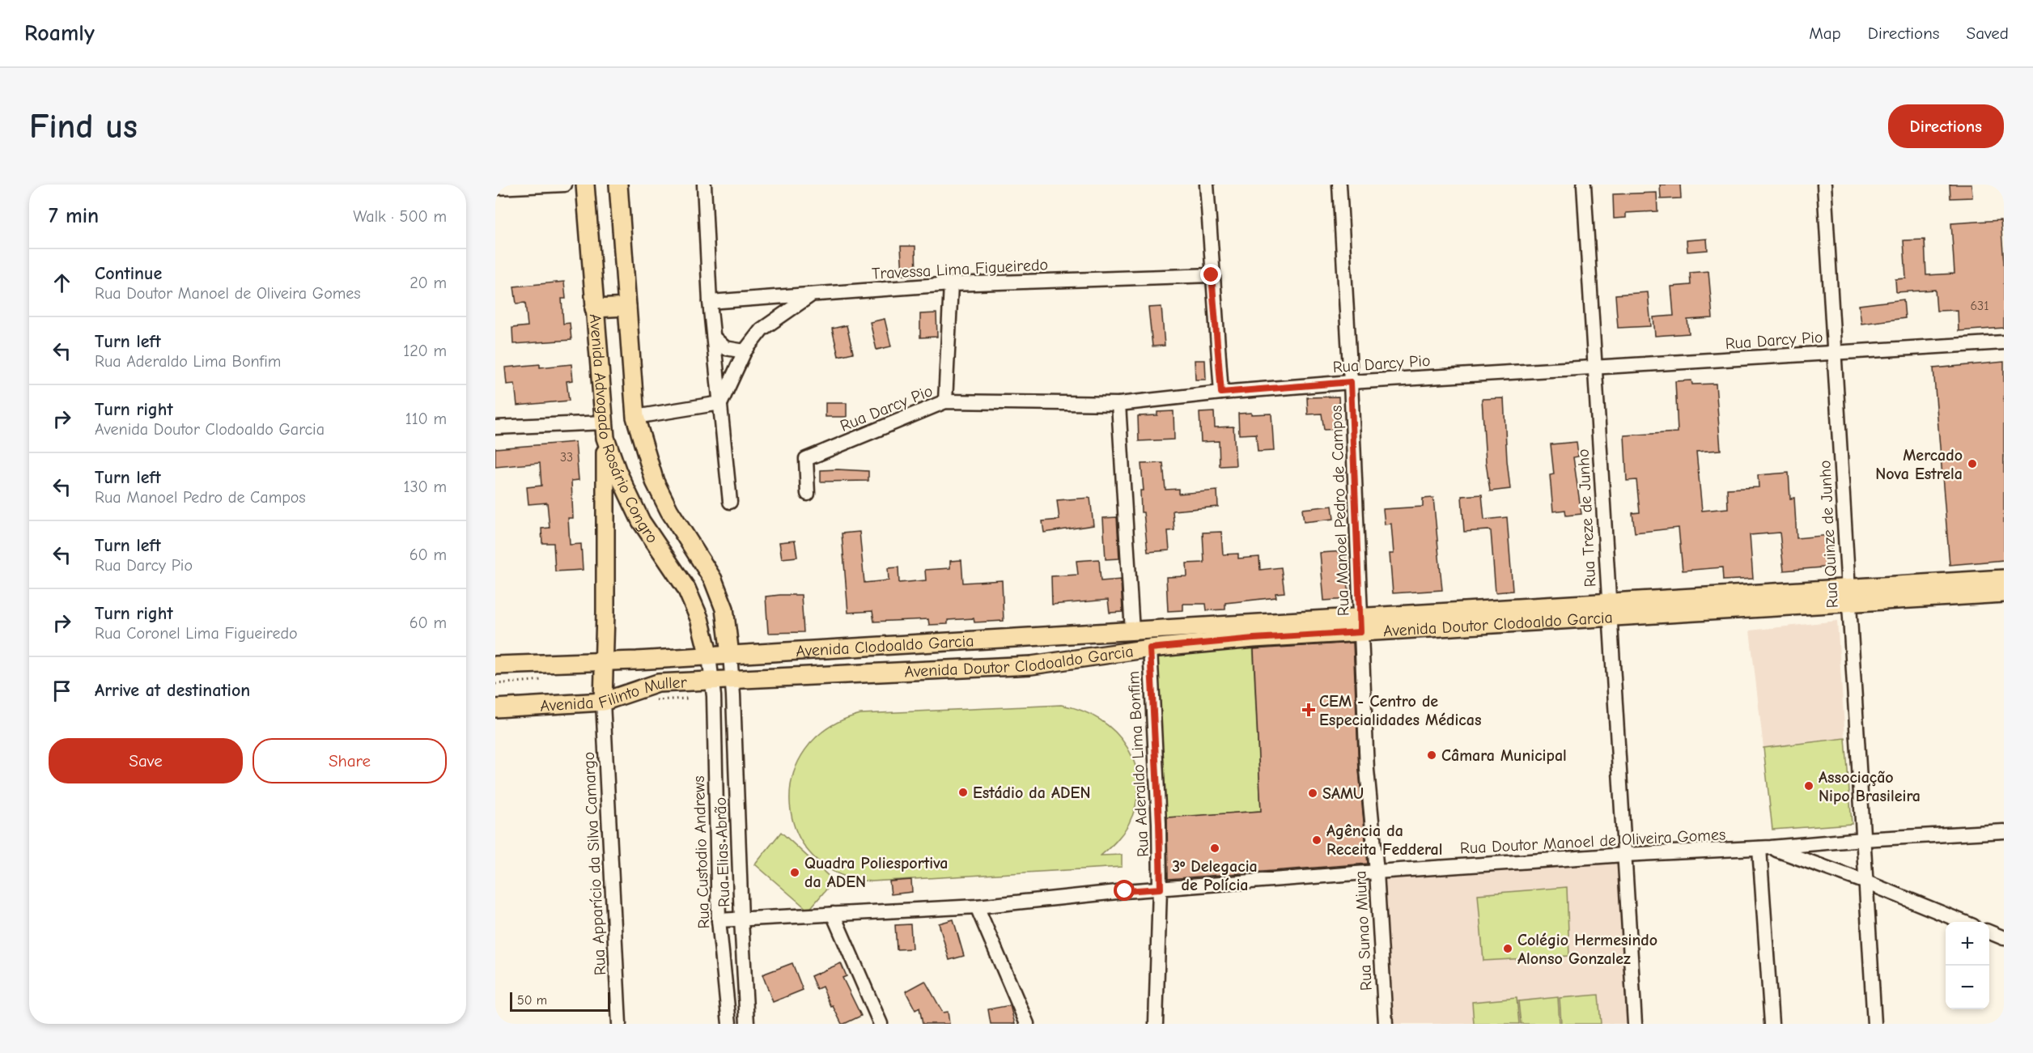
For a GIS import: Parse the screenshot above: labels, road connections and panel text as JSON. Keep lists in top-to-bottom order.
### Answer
{
  "streets": {
    "main road": [
      "Avenida Advogado Rosário Congro",
      "Avenida Doutor Clodoaldo Garcia",
      "Avenida Clodoaldo Garcia",
      "Avenida Filinto Muller"
    ],
    "street": [
      "Travessa Lima Figueiredo",
      "Rua Darcy Pio",
      "Rua Manoel Pedro de Campos",
      "Rua Treze de Junho",
      "Rua Quinze de Junho",
      "Rua Aderaldo Lima Bonfim",
      "Rua Doutor Manoel de Oliveira Gomes",
      "Rua Custodio Andrews",
      "Rua Elias Abrão",
      "Rua Apparício da Silva Camargo",
      "Rua Sunao Miura"
    ]
  },
  "crossings": [
    ["Rua Darcy Pio", "Rua Manoel Pedro de Campos"],
    ["Rua Darcy Pio", "Rua Treze de Junho"],
    ["Rua Darcy Pio", "Rua Quinze de Junho"],
    ["Avenida Advogado Rosário Congro", "Avenida Clodoaldo Garcia"],
    ["Avenida Advogado Rosário Congro", "Rua Custodio Andrews"],
    ["Avenida Advogado Rosário Congro", "Rua Elias Abrão"],
    ["Rua Manoel Pedro de Campos", "Avenida Doutor Clodoaldo Garcia"],
    ["Rua Manoel Pedro de Campos", "Rua Sunao Miura"],
    ["Rua Treze de Junho", "Avenida Doutor Clodoaldo Garcia"],
    ["Rua Treze de Junho", "Rua Doutor Manoel de Oliveira Gomes"],
    ["Rua Quinze de Junho", "Avenida Doutor Clodoaldo Garcia"],
    ["Rua Quinze de Junho", "Rua Doutor Manoel de Oliveira Gomes"],
    ["Avenida Doutor Clodoaldo Garcia", "Avenida Clodoaldo Garcia"],
    ["Avenida Doutor Clodoaldo Garcia", "Avenida Filinto Muller"],
    ["Avenida Doutor Clodoaldo Garcia", "Rua Aderaldo Lima Bonfim"],
    ["Avenida Doutor Clodoaldo Garcia", "Rua Elias Abrão"],
    ["Avenida Doutor Clodoaldo Garcia", "Rua Sunao Miura"],
    ["Avenida Clodoaldo Garcia", "Avenida Filinto Muller"],
    ["Avenida Clodoaldo Garcia", "Rua Custodio Andrews"],
    ["Avenida Clodoaldo Garcia", "Rua Elias Abrão"],
    ["Avenida Filinto Muller", "Rua Custodio Andrews"],
    ["Avenida Filinto Muller", "Rua Elias Abrão"],
    ["Avenida Filinto Muller", "Rua Apparício da Silva Camargo"],
    ["Rua Aderaldo Lima Bonfim", "Rua Doutor Manoel de Oliveira Gomes"],
    ["Rua Doutor Manoel de Oliveira Gomes", "Rua Custodio Andrews"],
    ["Rua Doutor Manoel de Oliveira Gomes", "Rua Elias Abrão"],
    ["Rua Doutor Manoel de Oliveira Gomes", "Rua Sunao Miura"]
  ],
  "places": {
    "other": [
      "Mercado Nova Estrela",
      "Câmara Municipal",
      "Associação Nipo Brasileira",
      "Estádio da ADEN",
      "SAMU",
      "Agência da Receita Fedderal",
      "3º Delegacia de Polícia",
      "Quadra Poliesportiva da ADEN",
      "Colégio Hermesindo Alonso Gonzalez"
    ],
    "health": ["CEM - Centro de Especialidades Médicas"]
  },
  "house_numbers": ["631", "33"],
  "scale_bar": "50 m",
  "page": {
    "header": "Roamly",
    "nav": ["Map", "Directions", "Saved"],
    "buttons": [
      "Directions",
      ["Save", "Share"]
    ],
    "title": "Find us",
    "heading": ["7 min", "Walk · 500 m"],
    "list": [
      ["Continue", "Rua Doutor Manoel de Oliveira Gomes", "20 m"],
      ["Turn left", "Rua Aderaldo Lima Bonfim", "120 m"],
      ["Turn right", "Avenida Doutor Clodoaldo Garcia", "110 m"],
      ["Turn left", "Rua Manoel Pedro de Campos", "130 m"],
      ["Turn left", "Rua Darcy Pio", "60 m"],
      ["Turn right", "Rua Coronel Lima Figueiredo", "60 m"],
      "Arrive at destination"
    ],
    "map_buttons": ["+", "−"],
    "scale": "50 m"
  }
}
